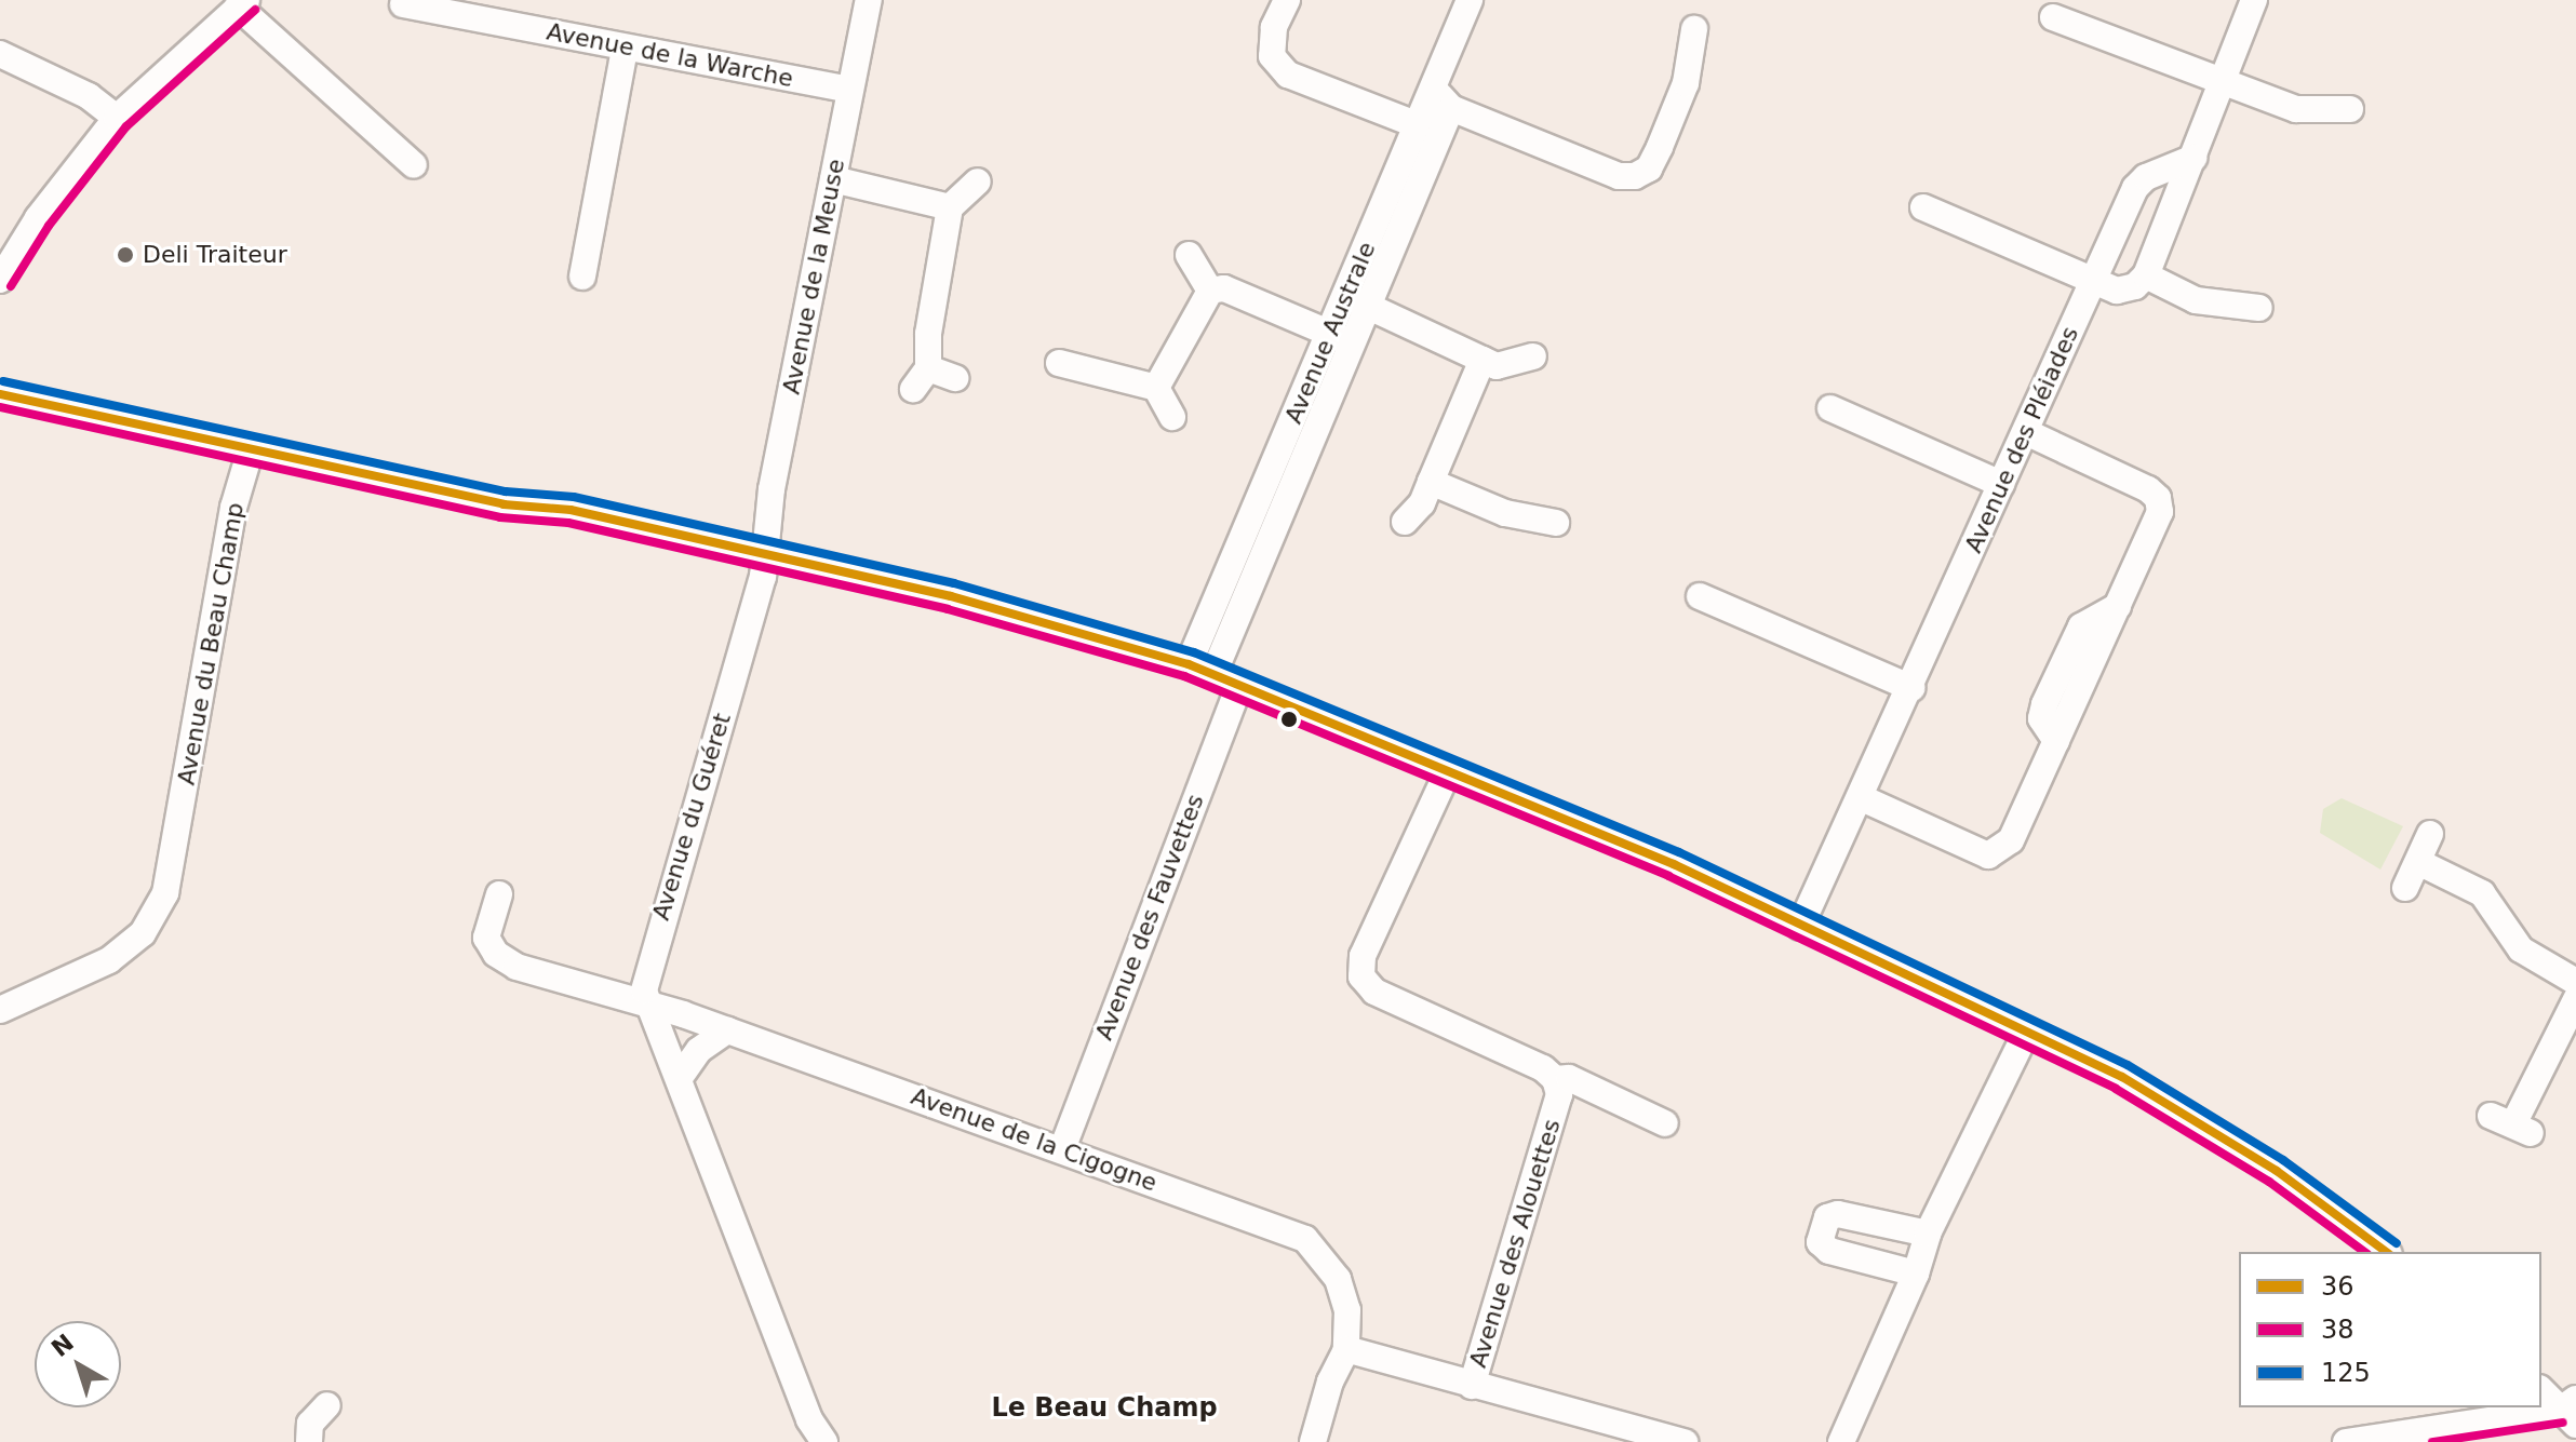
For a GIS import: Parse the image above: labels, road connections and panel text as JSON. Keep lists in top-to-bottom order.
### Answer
{
  "streets": {
    "street": [
      "Avenue de la Warche",
      "Avenue de la Meuse",
      "Avenue Australe",
      "Avenue des Pléiades",
      "Avenue du Beau Champ",
      "Avenue du Guéret",
      "Avenue des Fauvettes",
      "Avenue de la Cigogne",
      "Avenue des Alouettes"
    ]
  },
  "crossings": [
    ["Avenue de la Warche", "Avenue de la Meuse"],
    ["Avenue de la Meuse", "Avenue du Guéret"],
    ["Avenue du Guéret", "Avenue de la Cigogne"],
    ["Avenue des Fauvettes", "Avenue de la Cigogne"]
  ],
  "districts": ["Le Beau Champ"],
  "places": ["Deli Traiteur"],
  "lines": ["transit line 38", "transit line 125", "transit line 36"],
  "legend": ["36", "38", "125"],
  "north": "top left"
}
